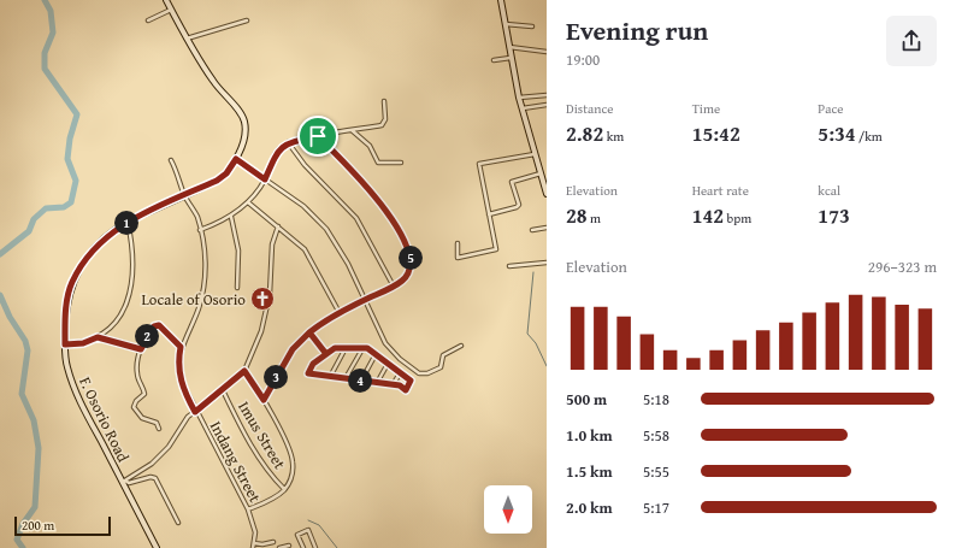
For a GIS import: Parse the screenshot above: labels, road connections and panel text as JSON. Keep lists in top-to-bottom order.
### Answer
{
  "streets": {
    "street": ["F. Osorio Road", "Imus Street", "Indang Street"]
  },
  "crossings": [
    ["F. Osorio Road", "Indang Street"]
  ],
  "places": {
    "church": ["Locale of Osorio"]
  },
  "scale_bar": "200 m",
  "north": "bottom",
  "page": {
    "heading": ["Evening run", "19:00"],
    "stats": [
      ["Distance", "2.82 km"],
      ["Time", "15:42"],
      ["Pace", "5:34 /km"],
      ["Elevation", "28 m"],
      ["Heart rate", "142 bpm"],
      ["kcal", "173"]
    ],
    "pins": [
      "1",
      "5",
      "2",
      "3",
      "4"
    ],
    "chart": ["Elevation", "296–323 m"],
    "list": [
      {
        "name": "500 m",
        "note": "5:18"
      },
      {
        "name": "1.0 km",
        "note": "5:58"
      },
      {
        "name": "1.5 km",
        "note": "5:55"
      },
      {
        "name": "2.0 km",
        "note": "5:17"
      }
    ],
    "scale": "200 m"
  }
}
